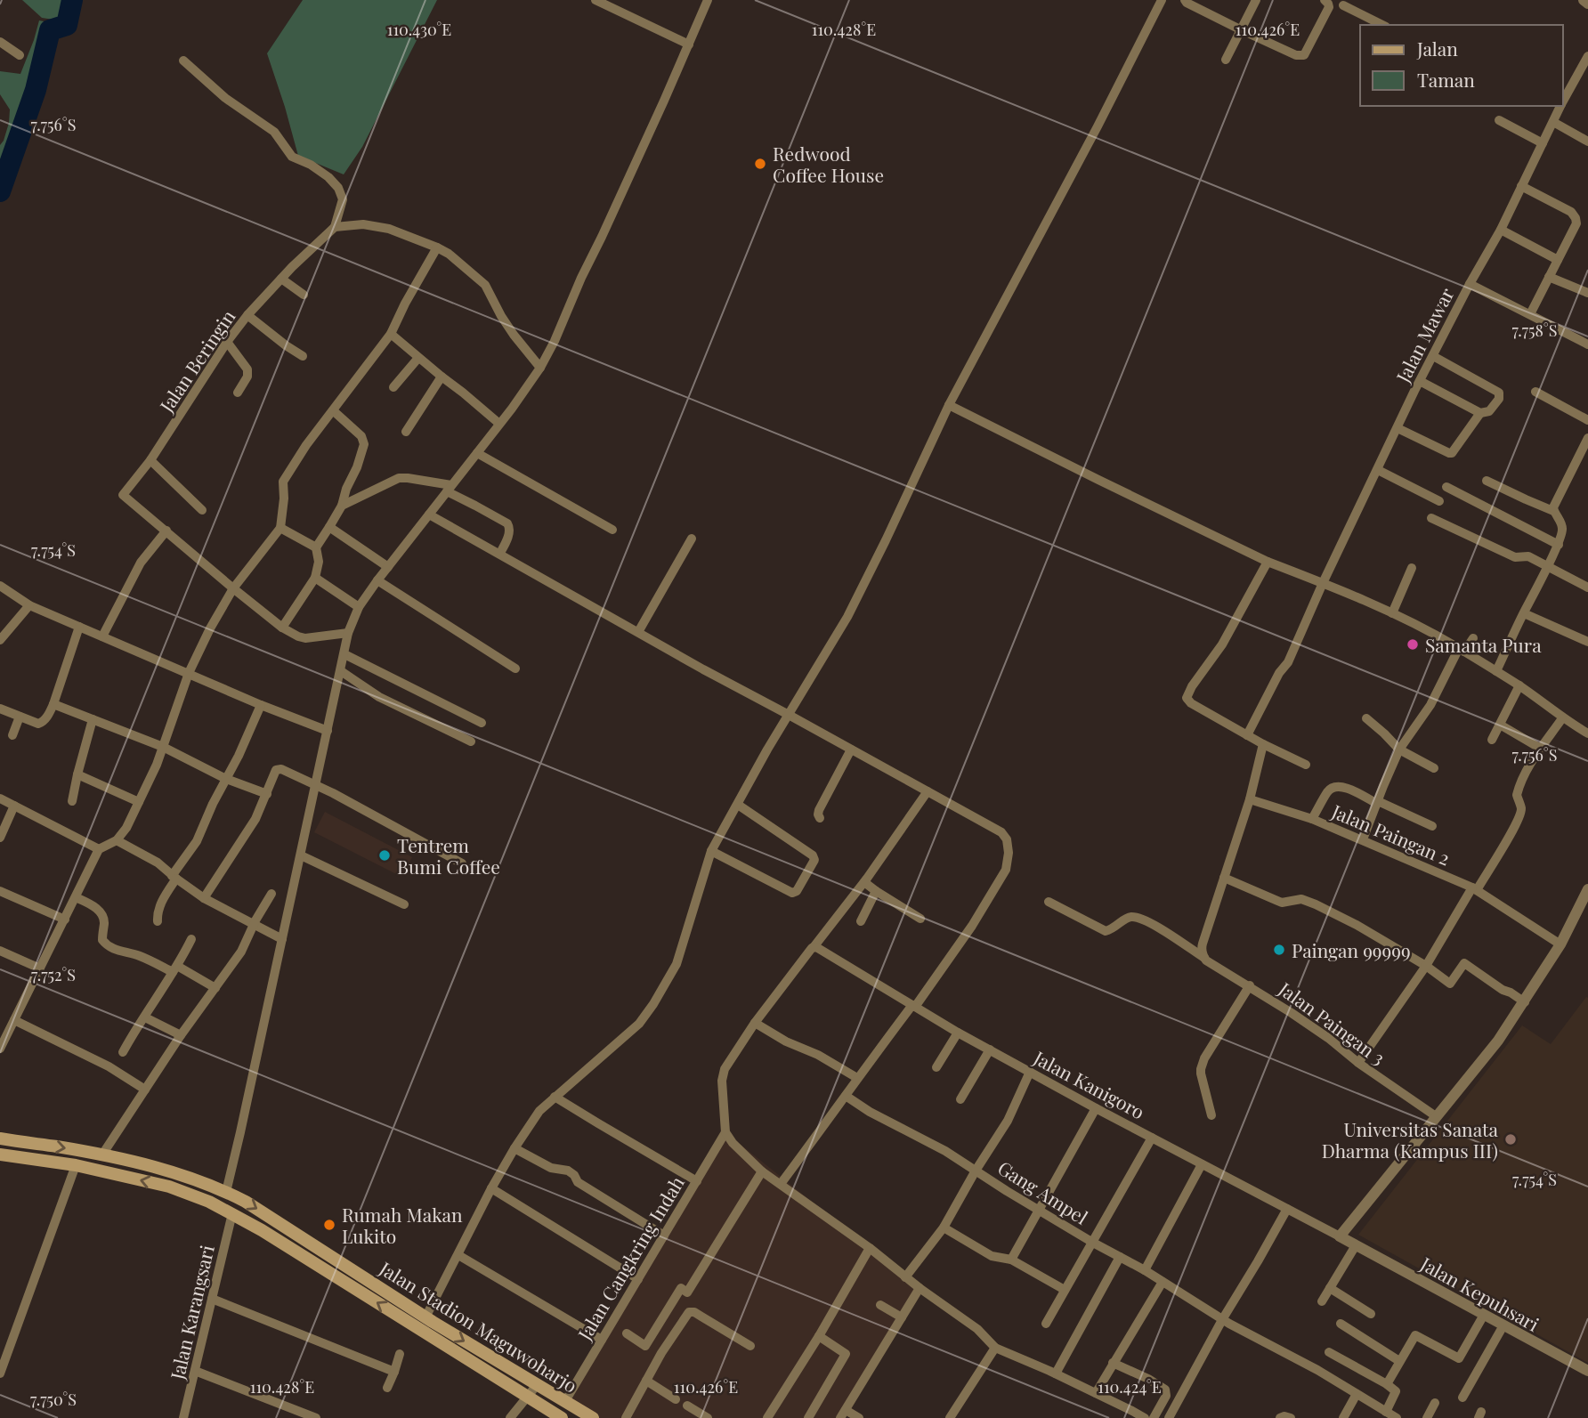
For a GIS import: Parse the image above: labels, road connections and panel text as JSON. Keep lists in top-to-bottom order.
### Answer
{
  "streets": {
    "main road": ["Jalan Stadion Maguwoharjo"],
    "street": [
      "Jalan Mawar",
      "Jalan Beringin",
      "Jalan Paingan 2",
      "Jalan Paingan 3",
      "Jalan Kanigoro",
      "Gang Ampel",
      "Jalan Cangkring Indah",
      "Jalan Kepuhsari",
      "Jalan Karangsari"
    ]
  },
  "crossings": [
    ["Jalan Kanigoro", "Jalan Kepuhsari"],
    ["Jalan Cangkring Indah", "Jalan Stadion Maguwoharjo"],
    ["Jalan Karangsari", "Jalan Stadion Maguwoharjo"]
  ],
  "places": [
    "Redwood Coffee House",
    "Samanta Pura",
    "Tentrem Bumi Coffee",
    "Paingan 99999",
    "Universitas Sanata Dharma (Kampus III)",
    "Rumah Makan Lukito"
  ],
  "legend": ["Jalan", "Taman"],
  "coordinates": [
    "110.426°E",
    "110.430°E",
    "110.428°E",
    "7.756°S",
    "7.758°S",
    "7.754°S",
    "7.752°S",
    "110.424°E",
    "7.750°S"
  ]
}
